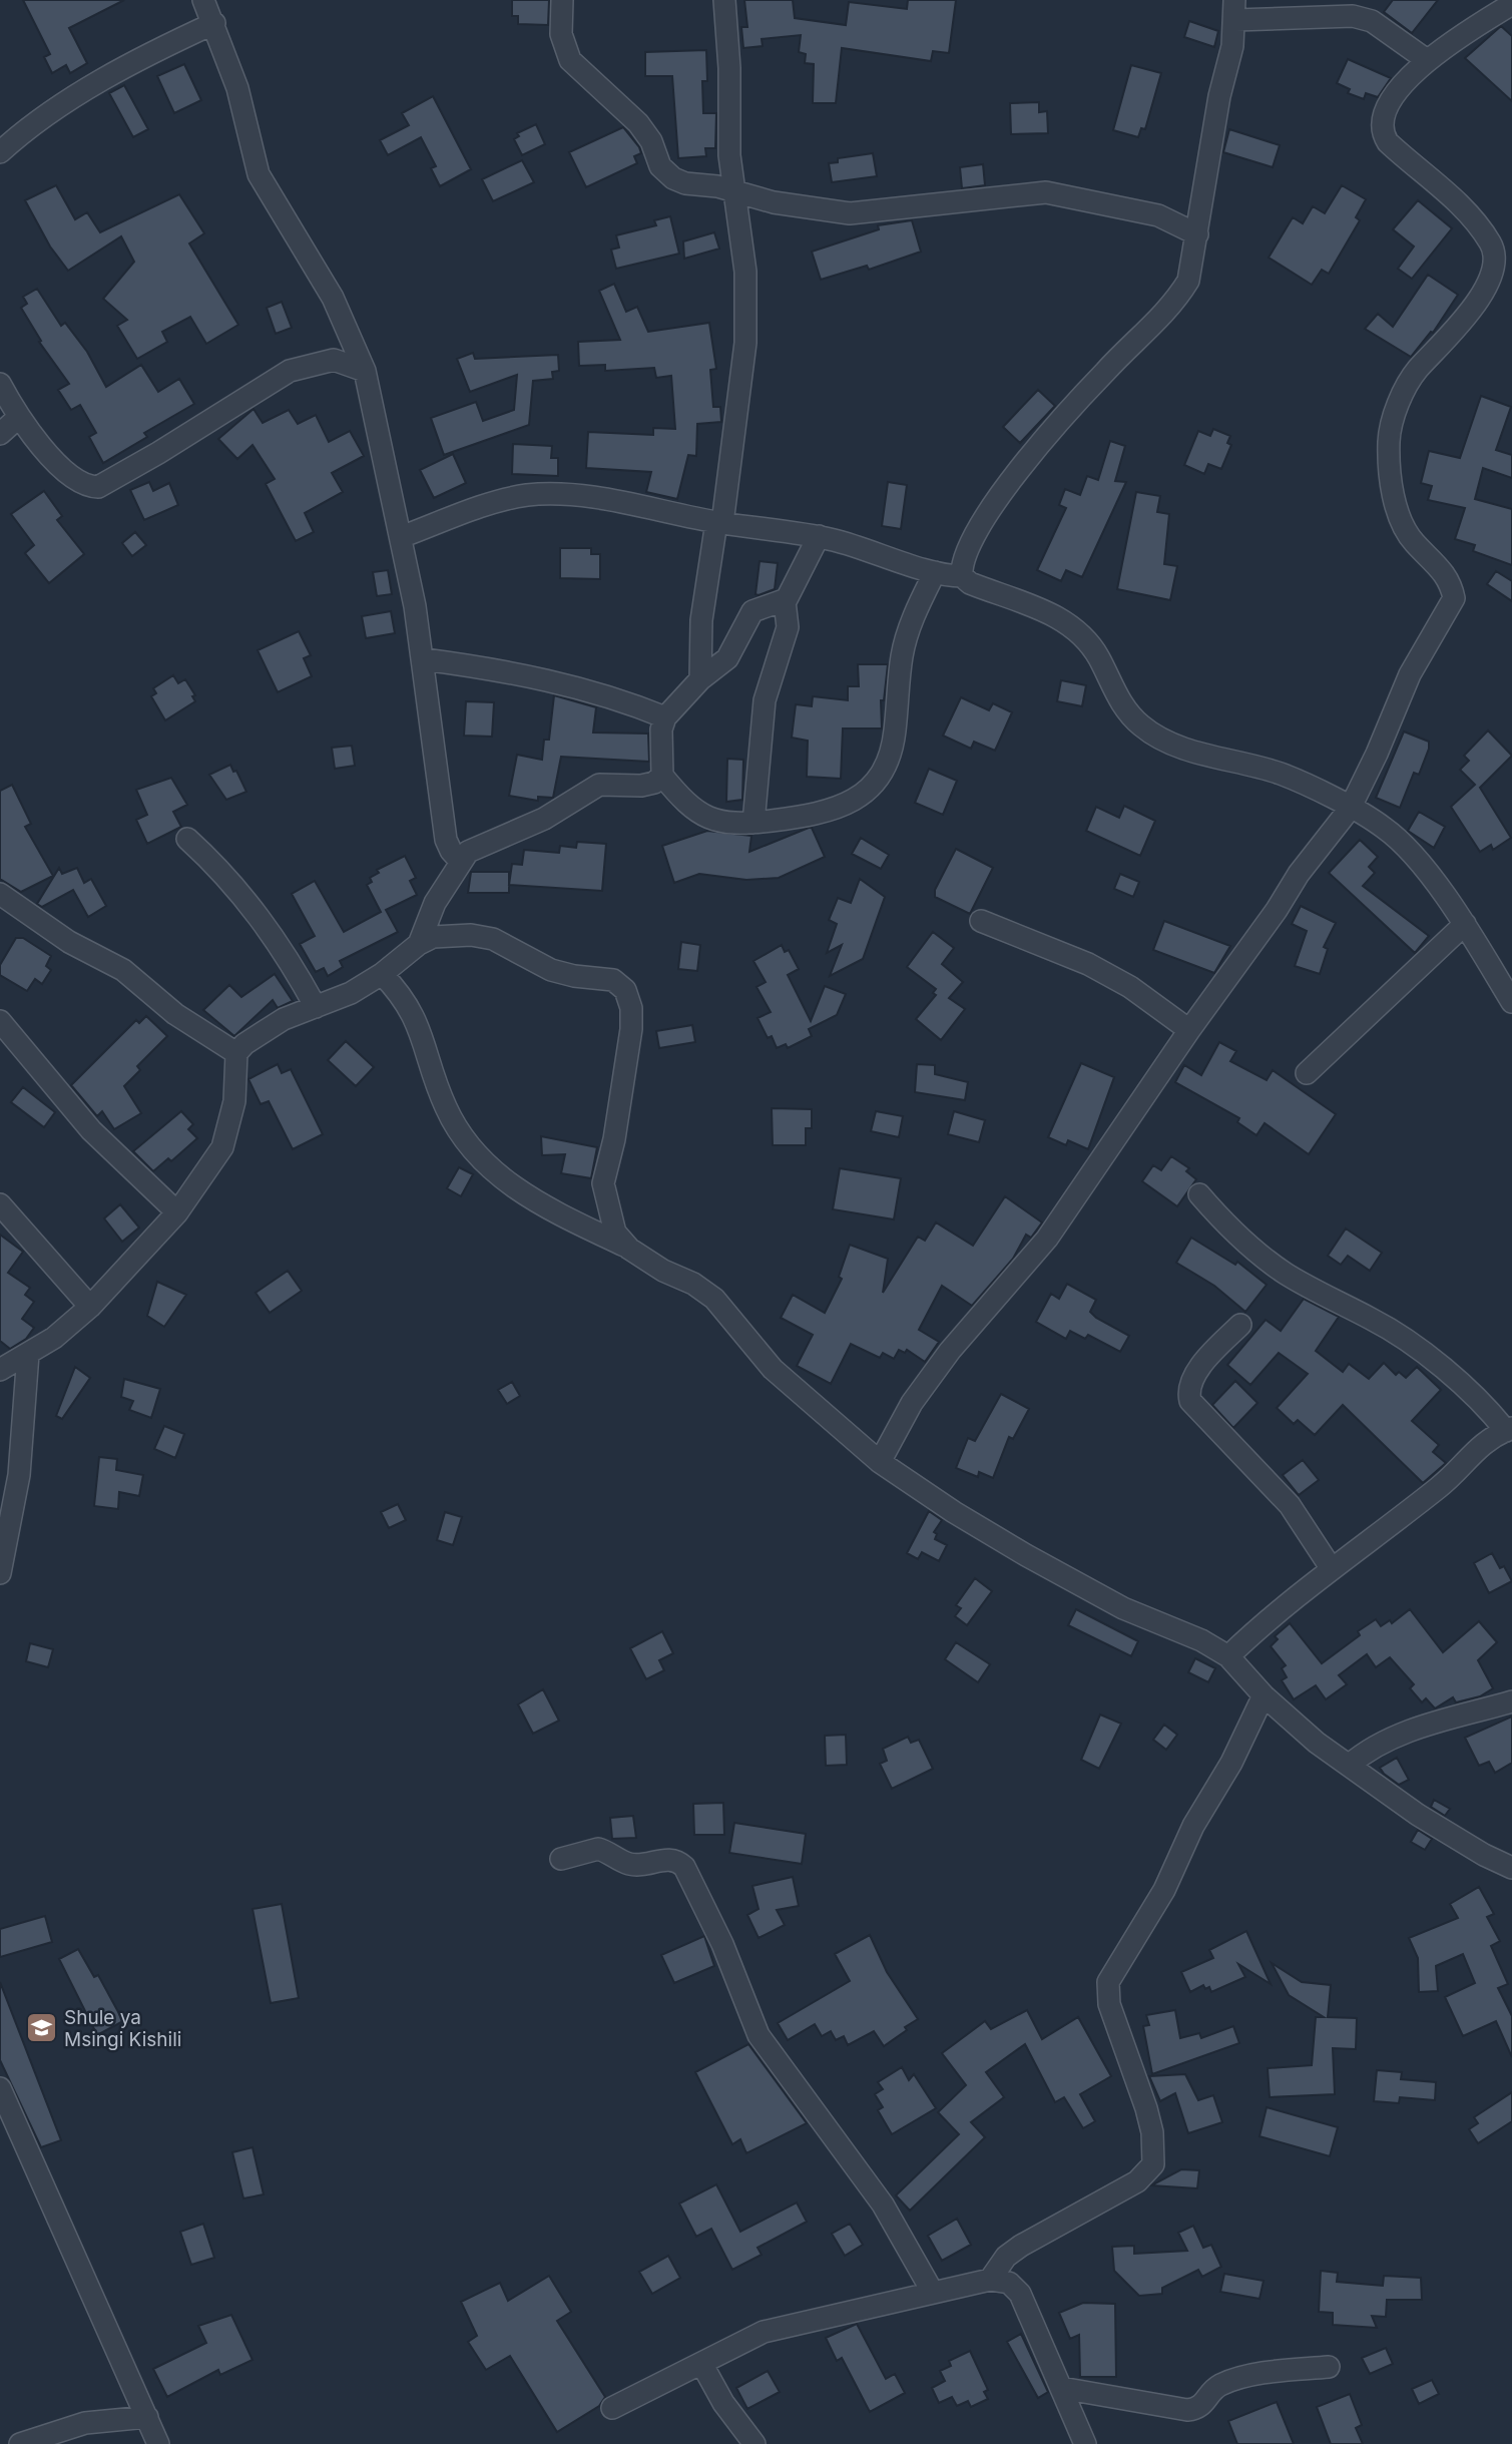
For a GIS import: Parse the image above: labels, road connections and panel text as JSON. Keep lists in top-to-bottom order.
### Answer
{
  "places": {
    "school or university": ["Shule ya Msingi Kishili"]
  }
}
